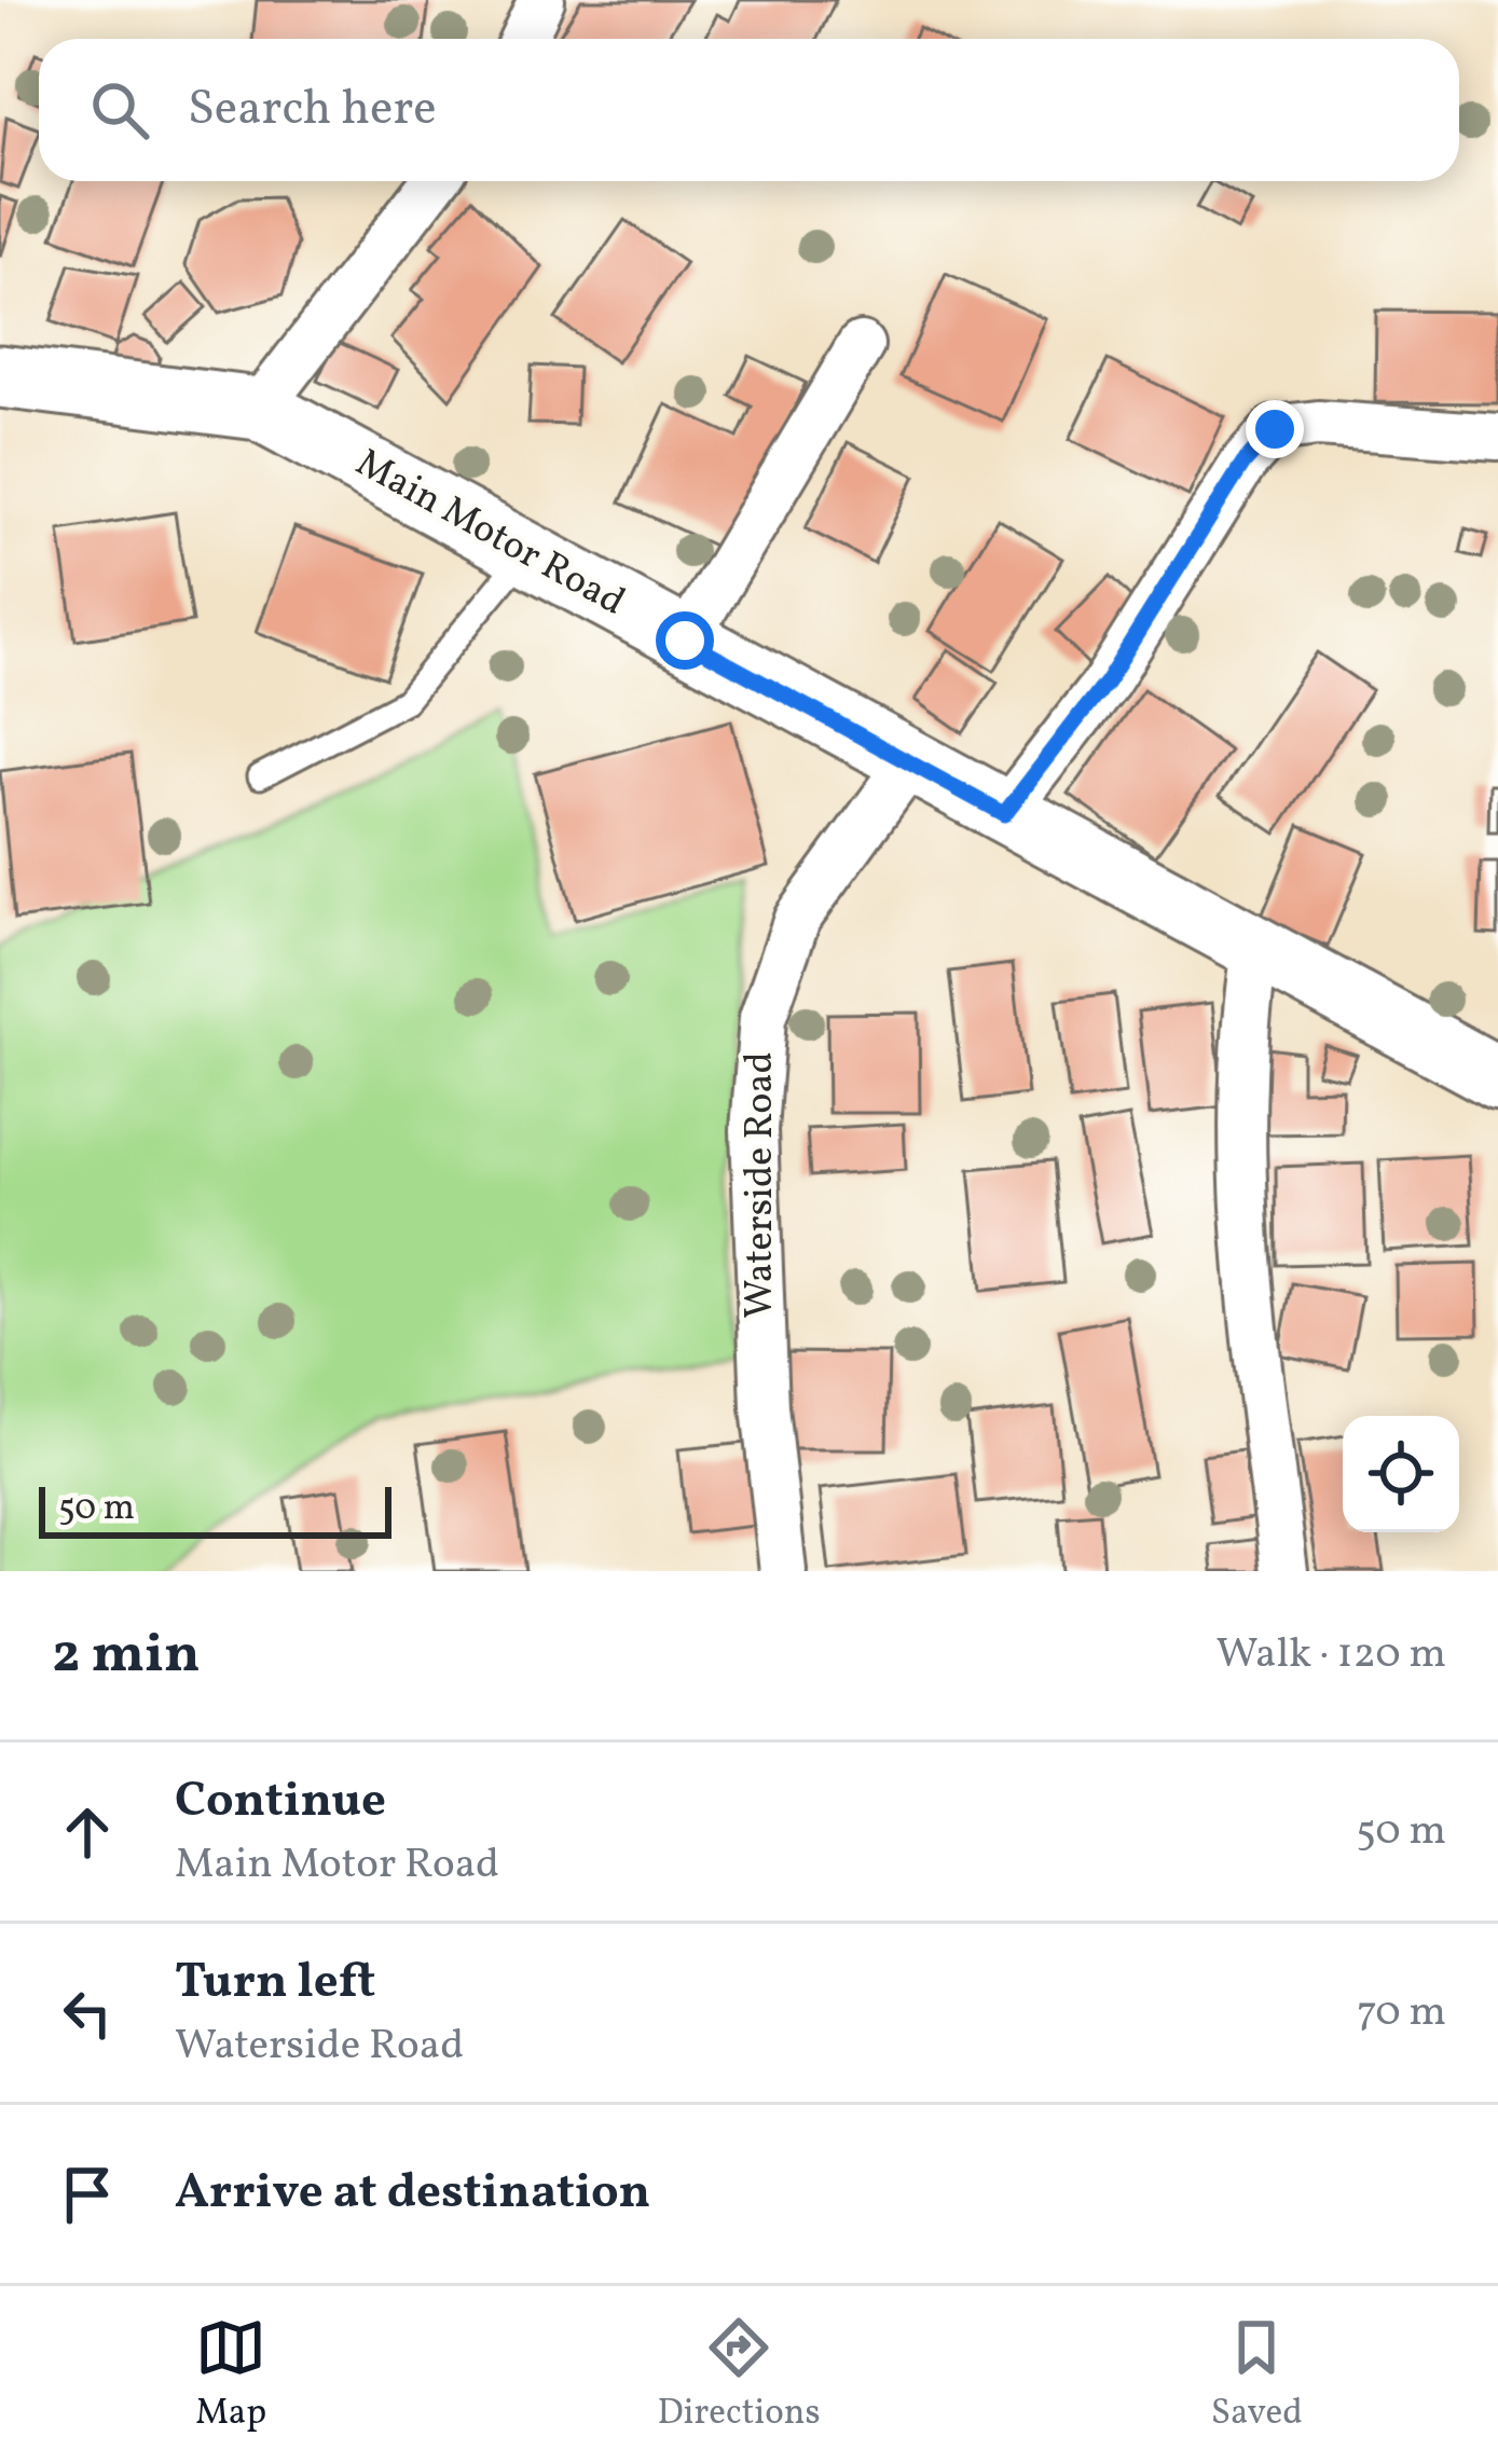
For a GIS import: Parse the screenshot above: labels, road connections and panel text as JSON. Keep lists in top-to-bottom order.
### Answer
{
  "streets": {
    "main road": ["Main Motor Road"],
    "street": ["Waterside Road"]
  },
  "crossings": [
    ["Main Motor Road", "Waterside Road"]
  ],
  "scale_bar": "50 m",
  "page": {
    "search": "Search here",
    "scale": "50 m",
    "heading": ["2 min", "Walk · 120 m"],
    "list": [
      ["Continue", "Main Motor Road", "50 m"],
      ["Turn left", "Waterside Road", "70 m"],
      "Arrive at destination"
    ],
    "nav": ["Map", "Directions", "Saved"]
  }
}
